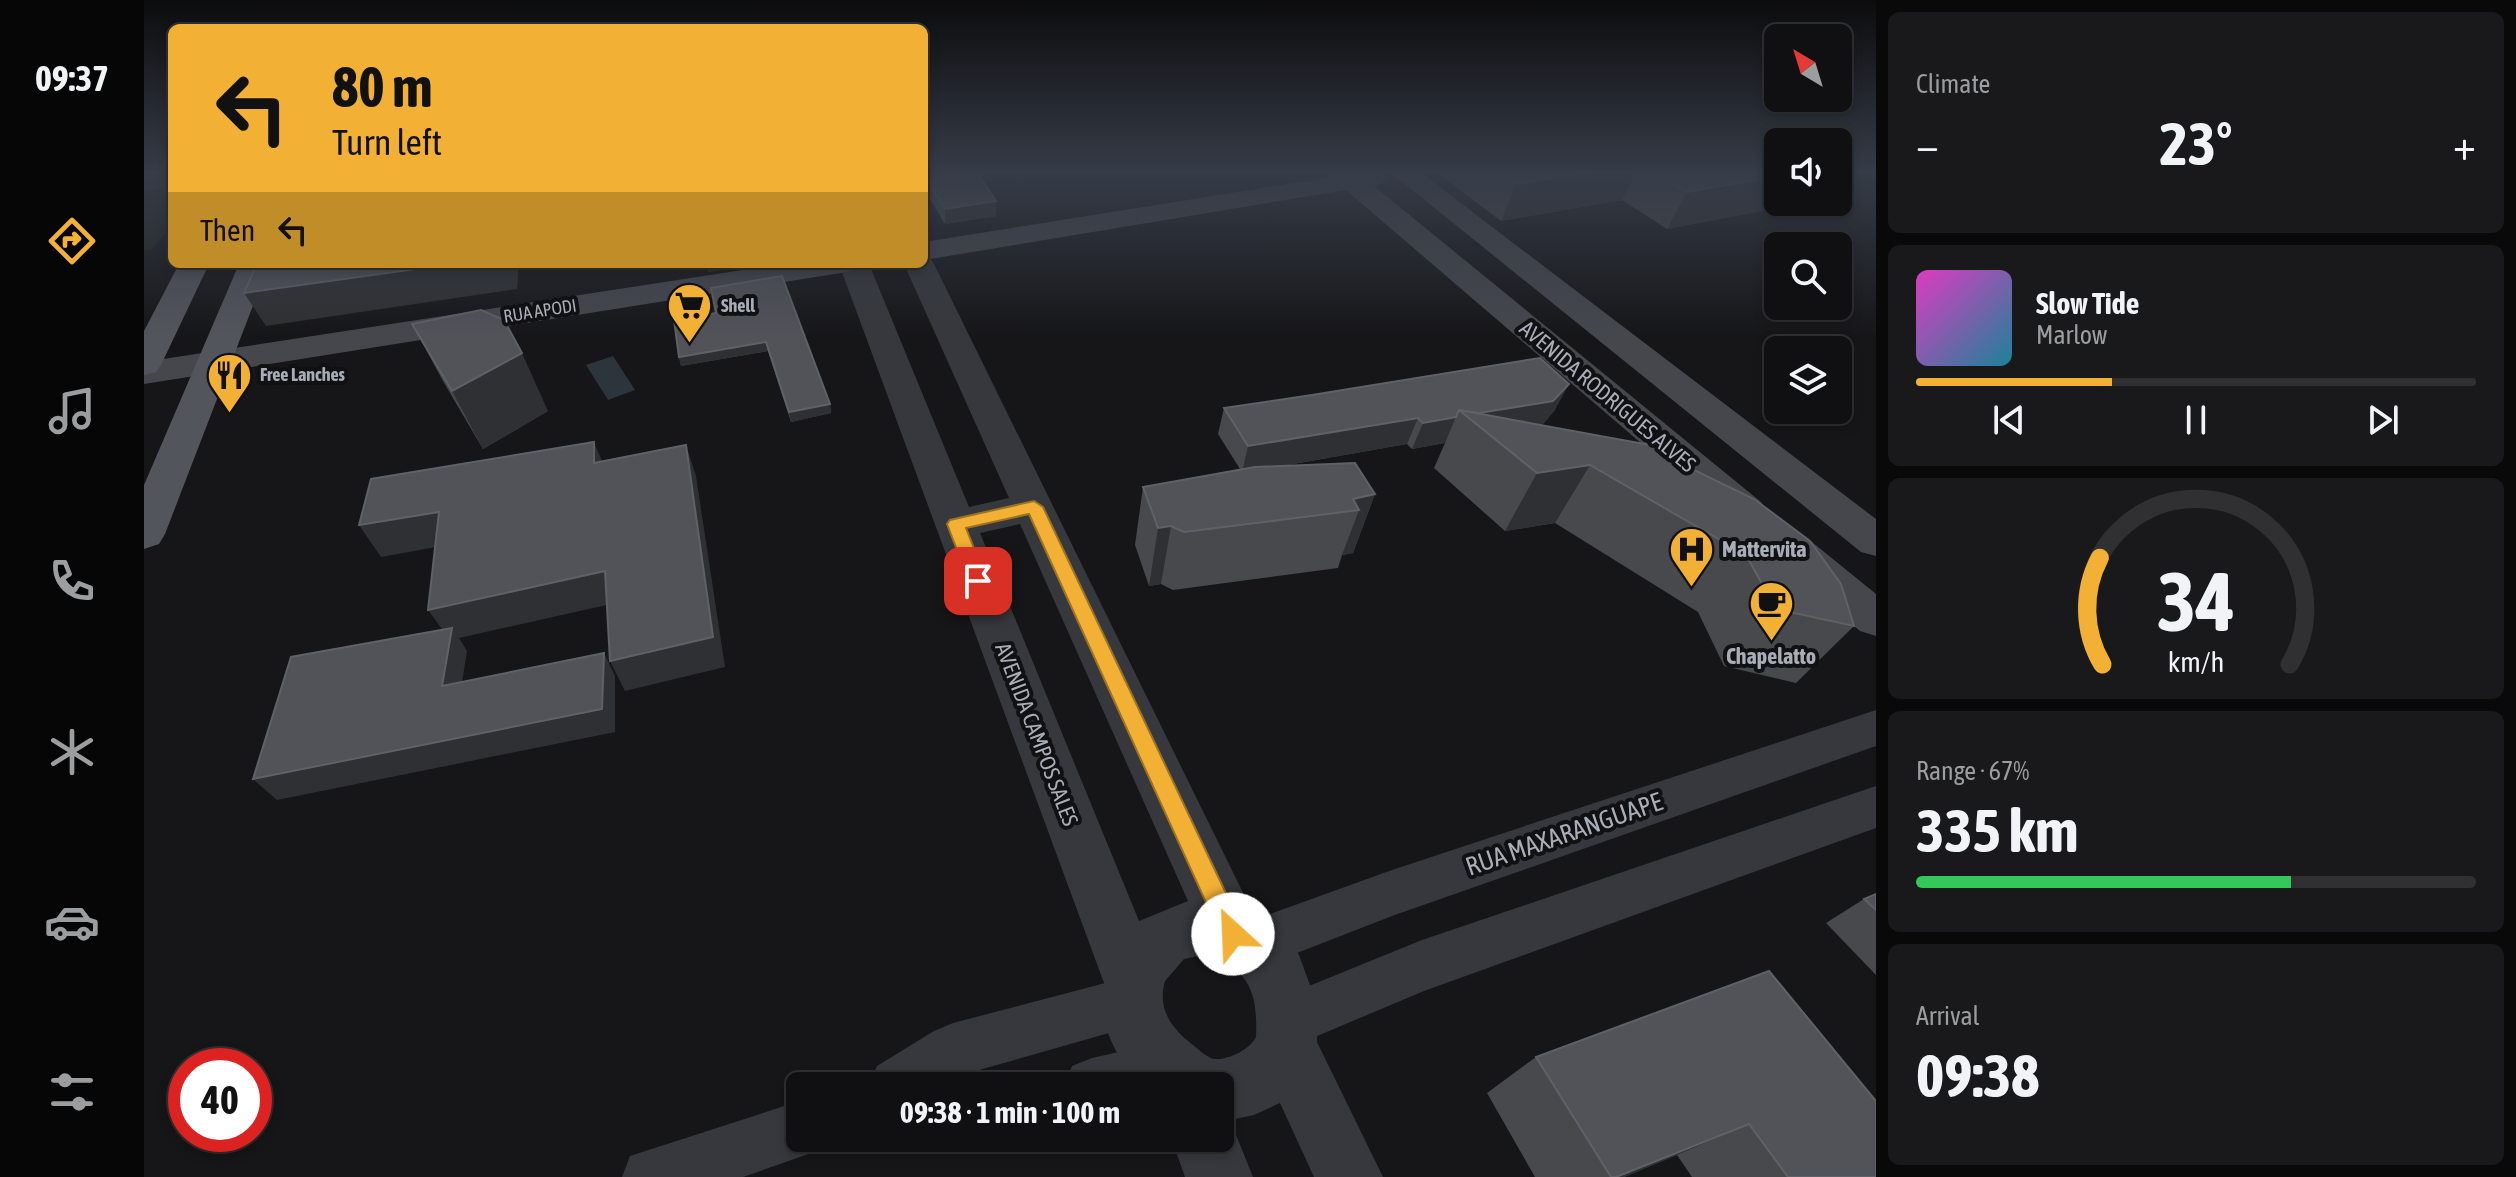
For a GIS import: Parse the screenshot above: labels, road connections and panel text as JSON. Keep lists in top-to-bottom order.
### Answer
{
  "streets": {
    "main road": ["RUA APODI", "AVENIDA RODRIGUES ALVES"],
    "street": ["AVENIDA CAMPOS SALES", "RUA MAXARANGUAPE"]
  },
  "places": {
    "supermarket": ["Shell"],
    "restaurant": ["Free Lanches"],
    "hospital": ["Mattervita"],
    "cafe": ["Chapelatto"]
  },
  "north": "top left",
  "page": {
    "tabs": "09:37",
    "tile": [
      "Climate",
      ["Range · 67%", "335 km"],
      ["Arrival", "09:38"]
    ],
    "turn": ["80 m", "Turn left"],
    "heat": ["−", "23°", "+"],
    "then": "Then",
    "song": ["Slow Tide", "Marlow"],
    "limit": "40",
    "trip": "09:38 · 1 min · 100 m",
    "gauge": ["34", "km/h"]
  }
}
